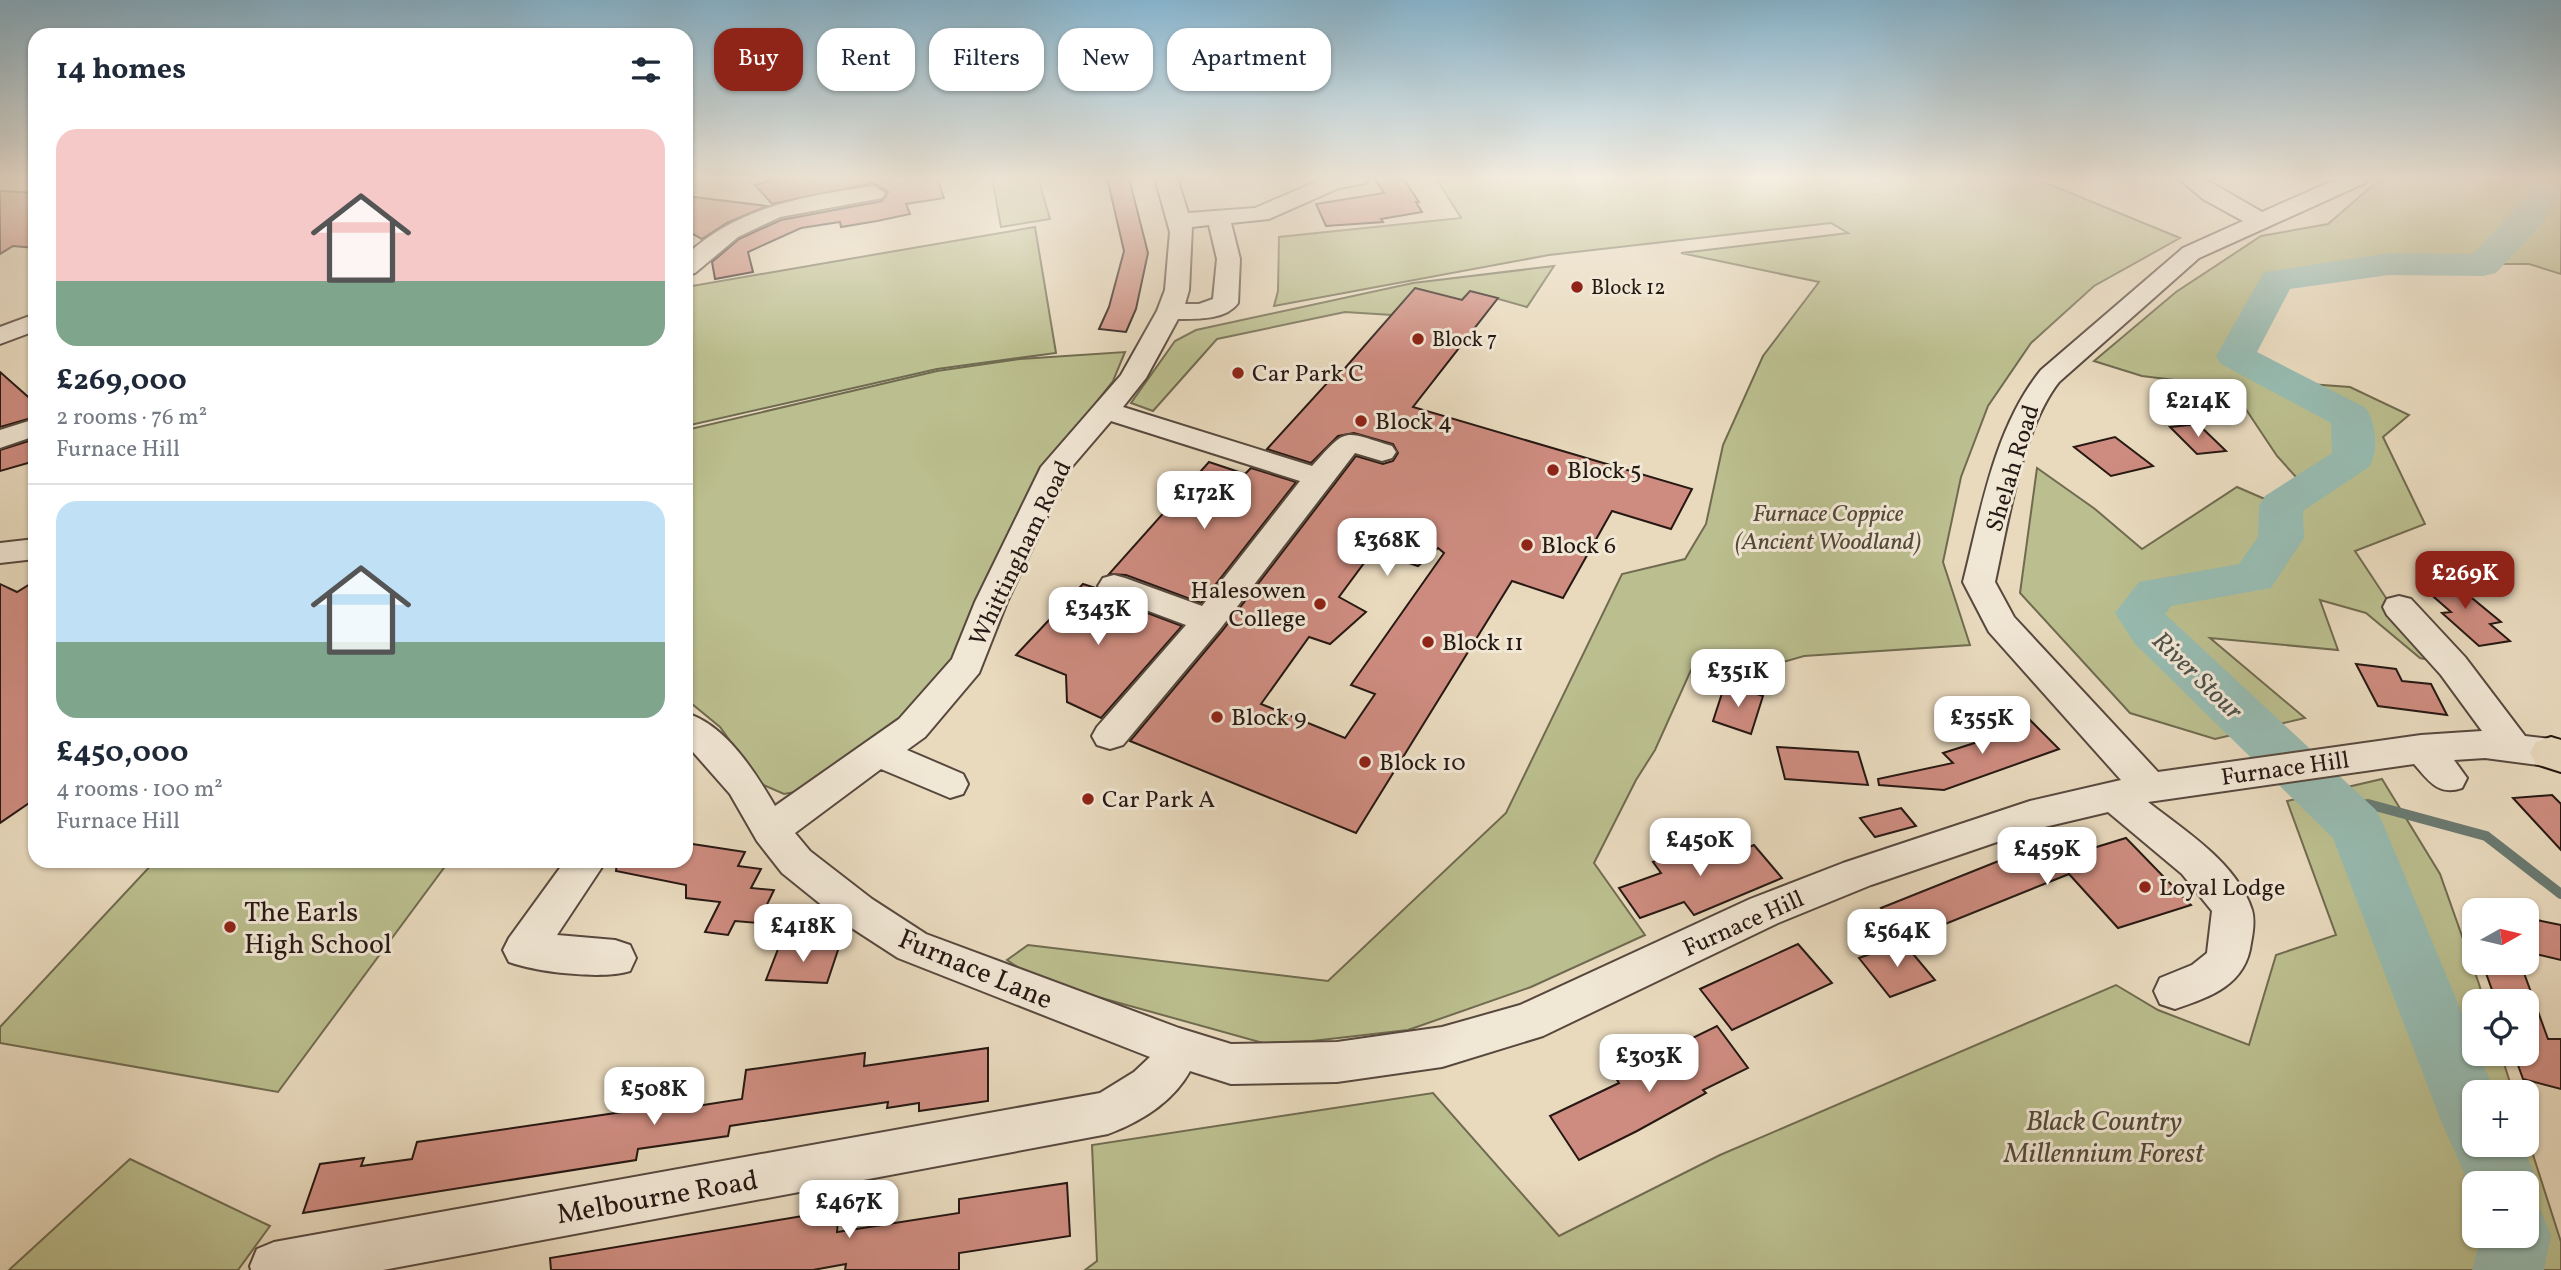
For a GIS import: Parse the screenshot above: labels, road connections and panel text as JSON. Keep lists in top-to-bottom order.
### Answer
{
  "streets": {
    "street": [
      "Shelah Road",
      "Whittingham Road",
      "Furnace Hill",
      "Furnace Lane",
      "Melbourne Road"
    ]
  },
  "crossings": [
    ["Shelah Road", "Furnace Hill"],
    ["Whittingham Road", "Furnace Lane"],
    ["Furnace Hill", "Furnace Lane"],
    ["Furnace Hill", "Melbourne Road"],
    ["Furnace Lane", "Melbourne Road"]
  ],
  "water": ["River Stour"],
  "parks": ["Furnace Coppice (Ancient Woodland)", "Black Country Millennium Forest"],
  "places": [
    "Block 12",
    "Block 7",
    "Car Park C",
    "Block 4",
    "Block 5",
    "Block 6",
    "Halesowen College",
    "Block 11",
    "Block 9",
    "Block 10",
    "Car Park A",
    "Loyal Lodge",
    "The Earls High School"
  ],
  "north": "right",
  "page": {
    "chip": [
      "Buy",
      "Rent",
      "Filters",
      "New",
      "Apartment"
    ],
    "heading": "14 homes",
    "list": [
      {
        "name": "£269,000",
        "note": "2 rooms · 76 m² · Furnace Hill"
      },
      {
        "name": "£450,000",
        "note": "4 rooms · 100 m² · Furnace Hill"
      }
    ],
    "price": [
      "£214K",
      "£172K",
      "£368K",
      "£269K",
      "£343K",
      "£351K",
      "£355K",
      "£450K",
      "£459K",
      "£418K",
      "£564K",
      "£303K",
      "£508K",
      "£467K"
    ],
    "map_buttons": ["+", "−"]
  }
}
